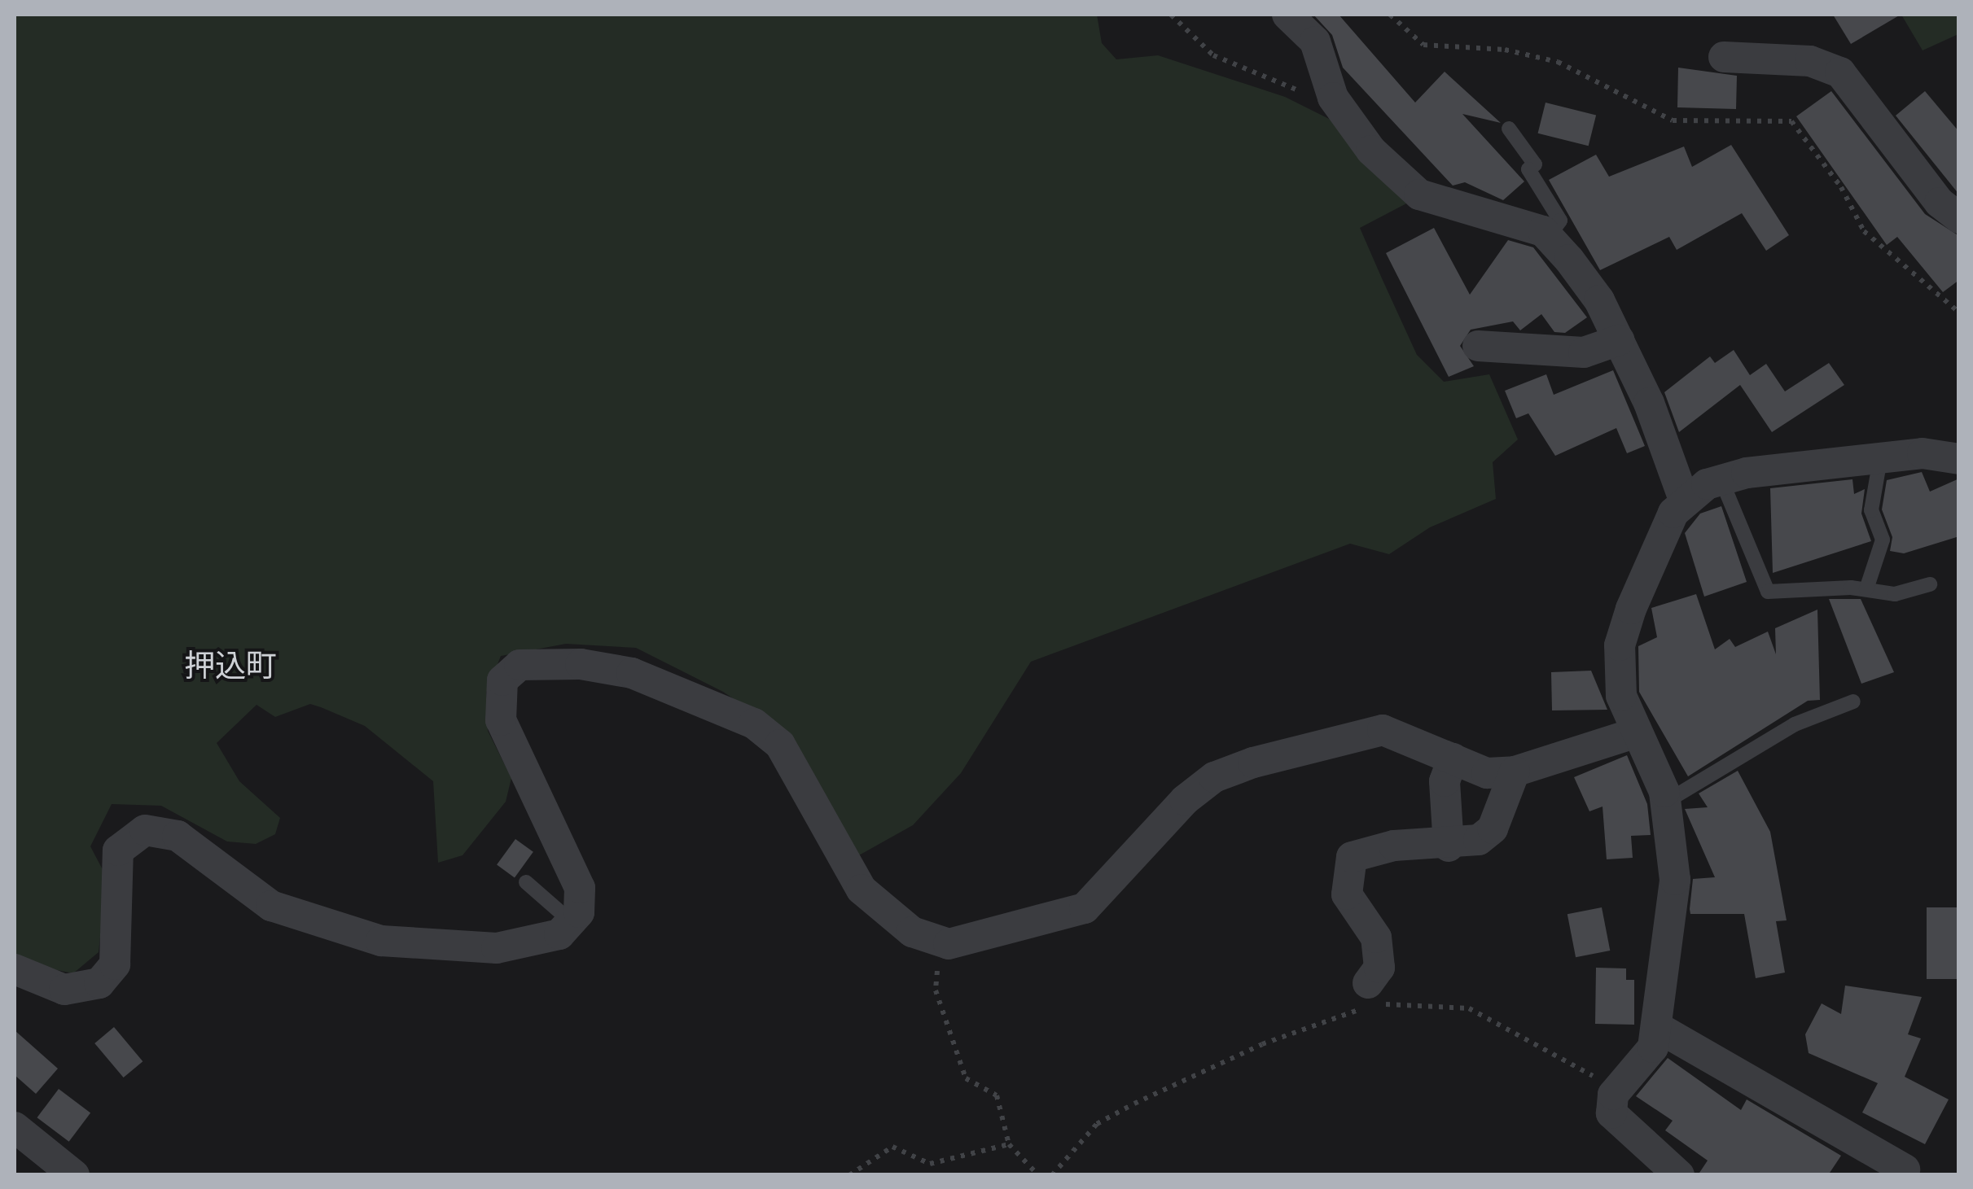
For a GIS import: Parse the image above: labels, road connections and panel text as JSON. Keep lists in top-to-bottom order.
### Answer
{
  "districts": ["押込町"]
}
